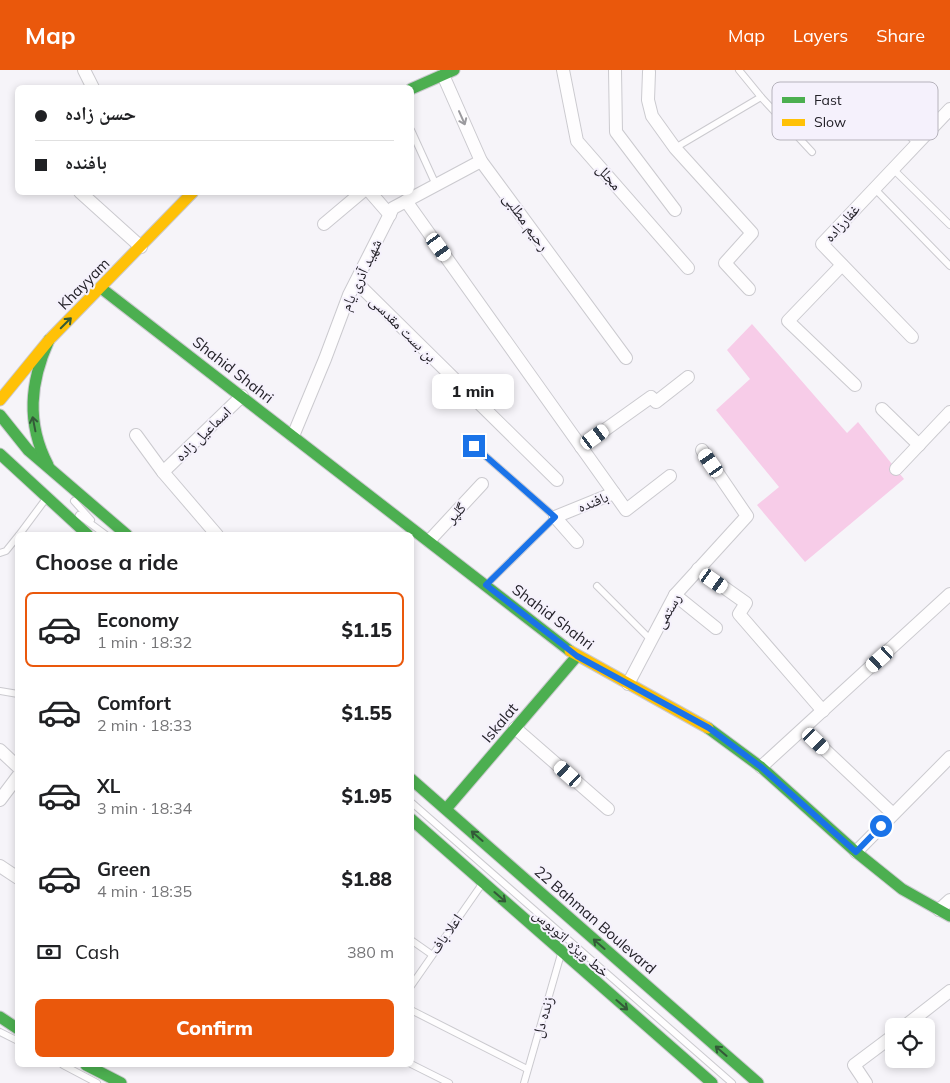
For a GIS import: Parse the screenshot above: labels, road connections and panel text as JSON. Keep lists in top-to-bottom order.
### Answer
{
  "streets": {
    "main road": [
      "Khayyam",
      "Shahid Shahri",
      "Iskalat",
      "22 Bahman Boulevard"
    ],
    "street": [
      "مجلل",
      "رحیم مطلبی",
      "غفارزاده",
      "شهید آذری یام",
      "بن بست مقدسی",
      "اسماعیل زاده",
      "بافنده",
      "گلپر",
      "رستمی"
    ],
    "lane": ["اعلا باف", "خط ویژه اتوبوس", "زنده دل"]
  },
  "crossings": [
    ["رحیم مطلبی", "شهید آذری یام"],
    ["شهید آذری یام", "بن بست مقدسی"],
    ["شهید آذری یام", "Shahid Shahri"],
    ["Khayyam", "Shahid Shahri"],
    ["Shahid Shahri", "اسماعیل زاده"],
    ["Shahid Shahri", "بافنده"],
    ["Shahid Shahri", "گلپر"],
    ["Shahid Shahri", "رستمی"],
    ["Shahid Shahri", "Iskalat"],
    ["Iskalat", "22 Bahman Boulevard"]
  ],
  "legend": ["Fast", "Slow"],
  "page": {
    "header": "Map",
    "nav": ["Map", "Layers", "Share"],
    "banner": ["حسن زاده", "بافنده"],
    "bubble": "1 min",
    "heading": "Choose a ride",
    "list": [
      {
        "name": "Economy",
        "note": "1 min · 18:32",
        "value": "$1.15"
      },
      {
        "name": "Comfort",
        "note": "2 min · 18:33",
        "value": "$1.55"
      },
      {
        "name": "XL",
        "note": "3 min · 18:34",
        "value": "$1.95"
      },
      {
        "name": "Green",
        "note": "4 min · 18:35",
        "value": "$1.88"
      }
    ],
    "pay": ["Cash", "380 m"],
    "buttons": "Confirm"
  }
}
